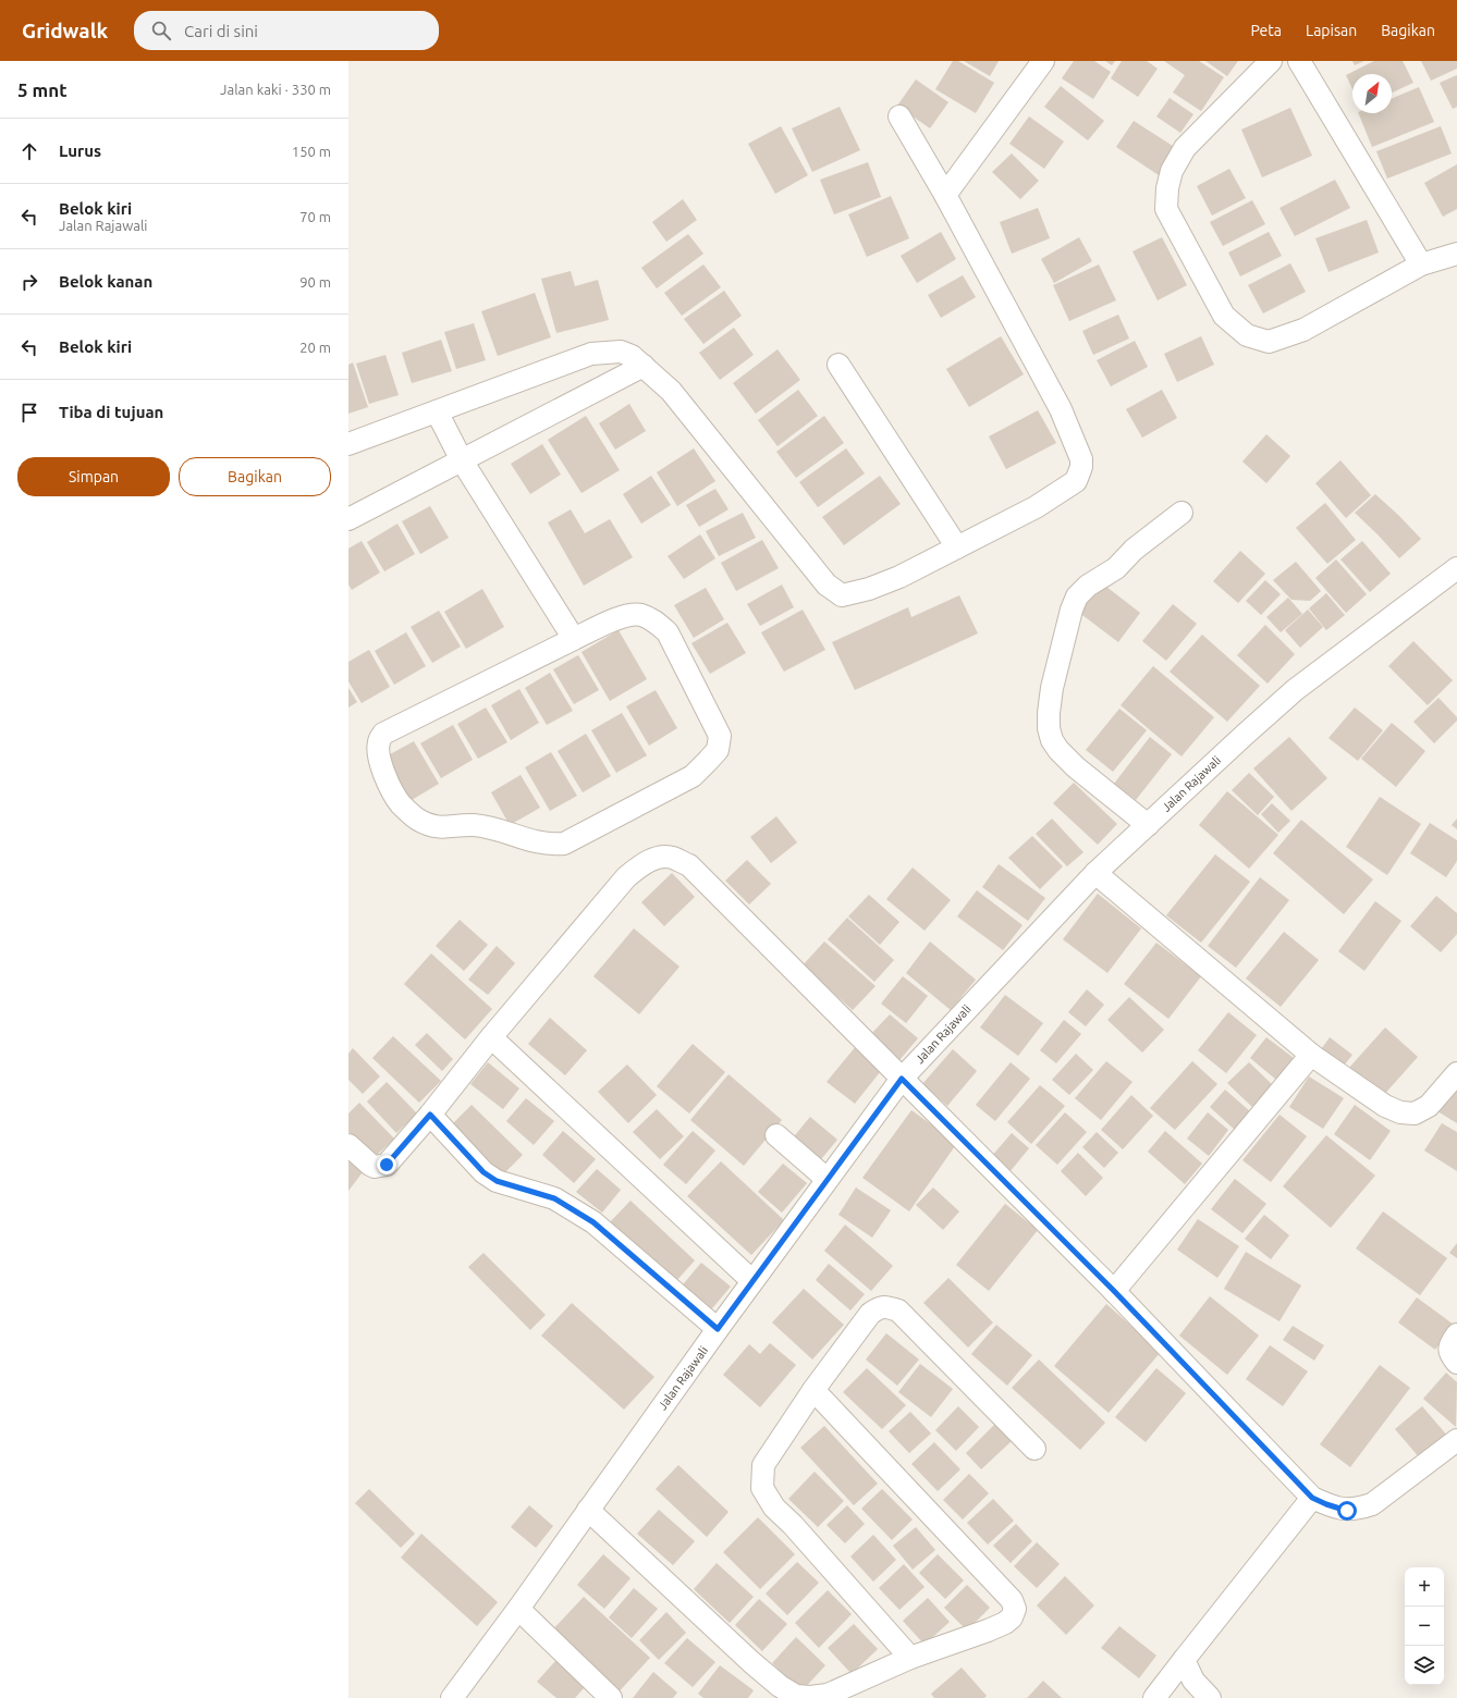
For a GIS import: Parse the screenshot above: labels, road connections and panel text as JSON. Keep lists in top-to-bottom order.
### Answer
{
  "streets": {
    "street": ["Jalan Rajawali"]
  },
  "north": "top right",
  "page": {
    "header": "Gridwalk",
    "search": "Cari di sini",
    "nav": ["Peta", "Lapisan", "Bagikan"],
    "heading": ["5 mnt", "Jalan kaki · 330 m"],
    "list": [
      ["Lurus", "150 m"],
      ["Belok kiri", "Jalan Rajawali", "70 m"],
      ["Belok kanan", "90 m"],
      ["Belok kiri", "20 m"],
      "Tiba di tujuan"
    ],
    "buttons": ["Simpan", "Bagikan"],
    "map_buttons": ["+", "−"]
  }
}
